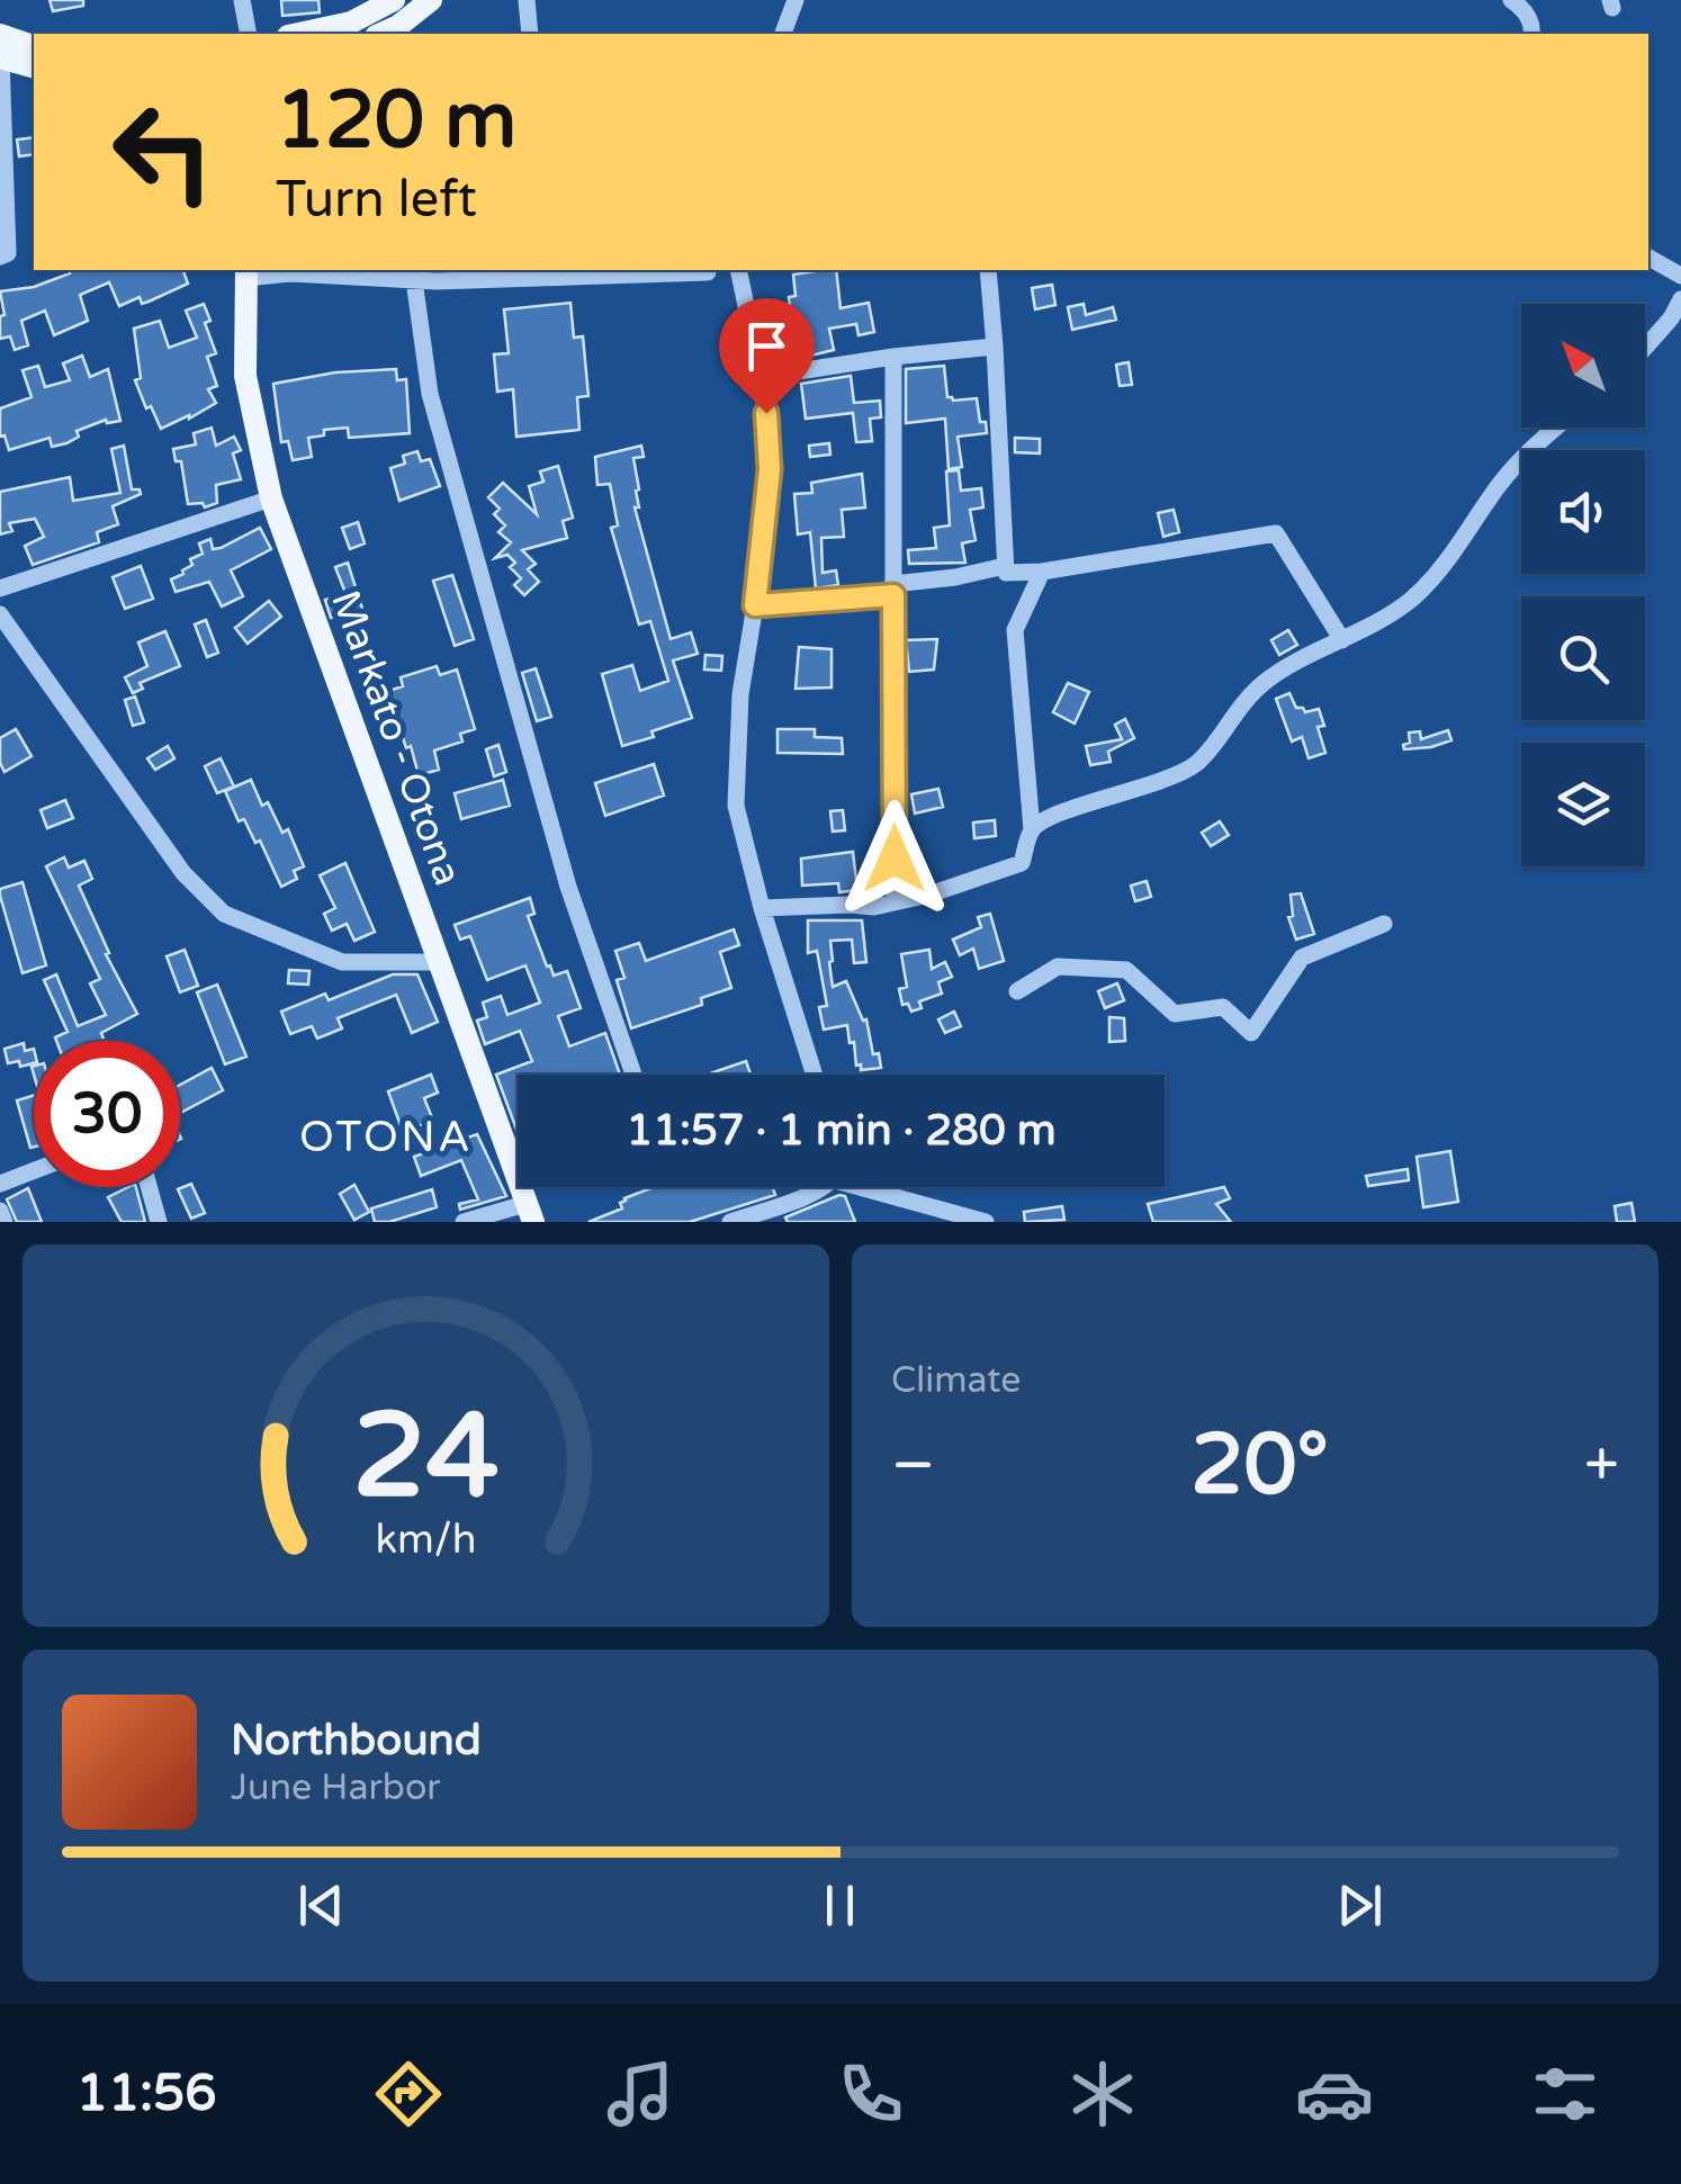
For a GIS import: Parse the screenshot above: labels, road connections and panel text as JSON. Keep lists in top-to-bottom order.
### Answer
{
  "streets": {
    "main road": ["Markato - Otona"]
  },
  "districts": ["OTONA"],
  "north": "top left",
  "page": {
    "turn": ["120 m", "Turn left"],
    "limit": "30",
    "trip": "11:57 · 1 min · 280 m",
    "tile": "Climate",
    "heat": ["−", "20°", "+"],
    "song": ["Northbound", "June Harbor"],
    "tabs": "11:56",
    "gauge": ["24", "km/h"]
  }
}
